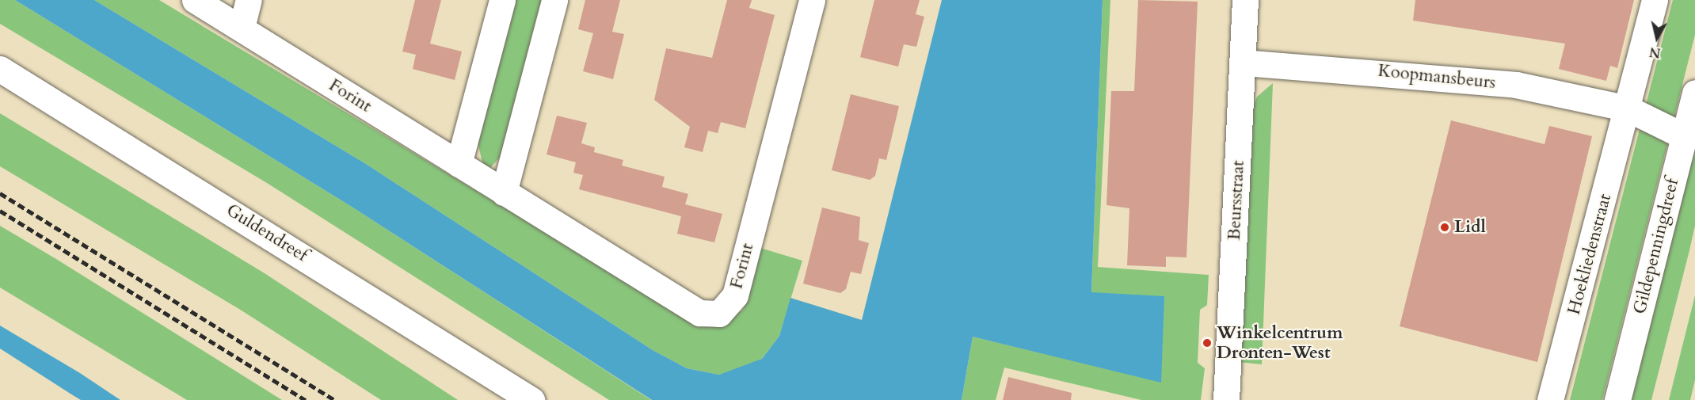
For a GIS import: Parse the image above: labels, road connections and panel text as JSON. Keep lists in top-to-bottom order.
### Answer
{
  "streets": {
    "street": [
      "Koopmansbeurs",
      "Forint",
      "Beursstraat",
      "Guldendreef",
      "Gildepenningdreef",
      "Hoekliedenstraat"
    ]
  },
  "crossings": [
    ["Koopmansbeurs", "Beursstraat"],
    ["Koopmansbeurs", "Gildepenningdreef"],
    ["Koopmansbeurs", "Hoekliedenstraat"]
  ],
  "places": ["Lidl", "Winkelcentrum Dronten-West"],
  "north": "bottom"
}
